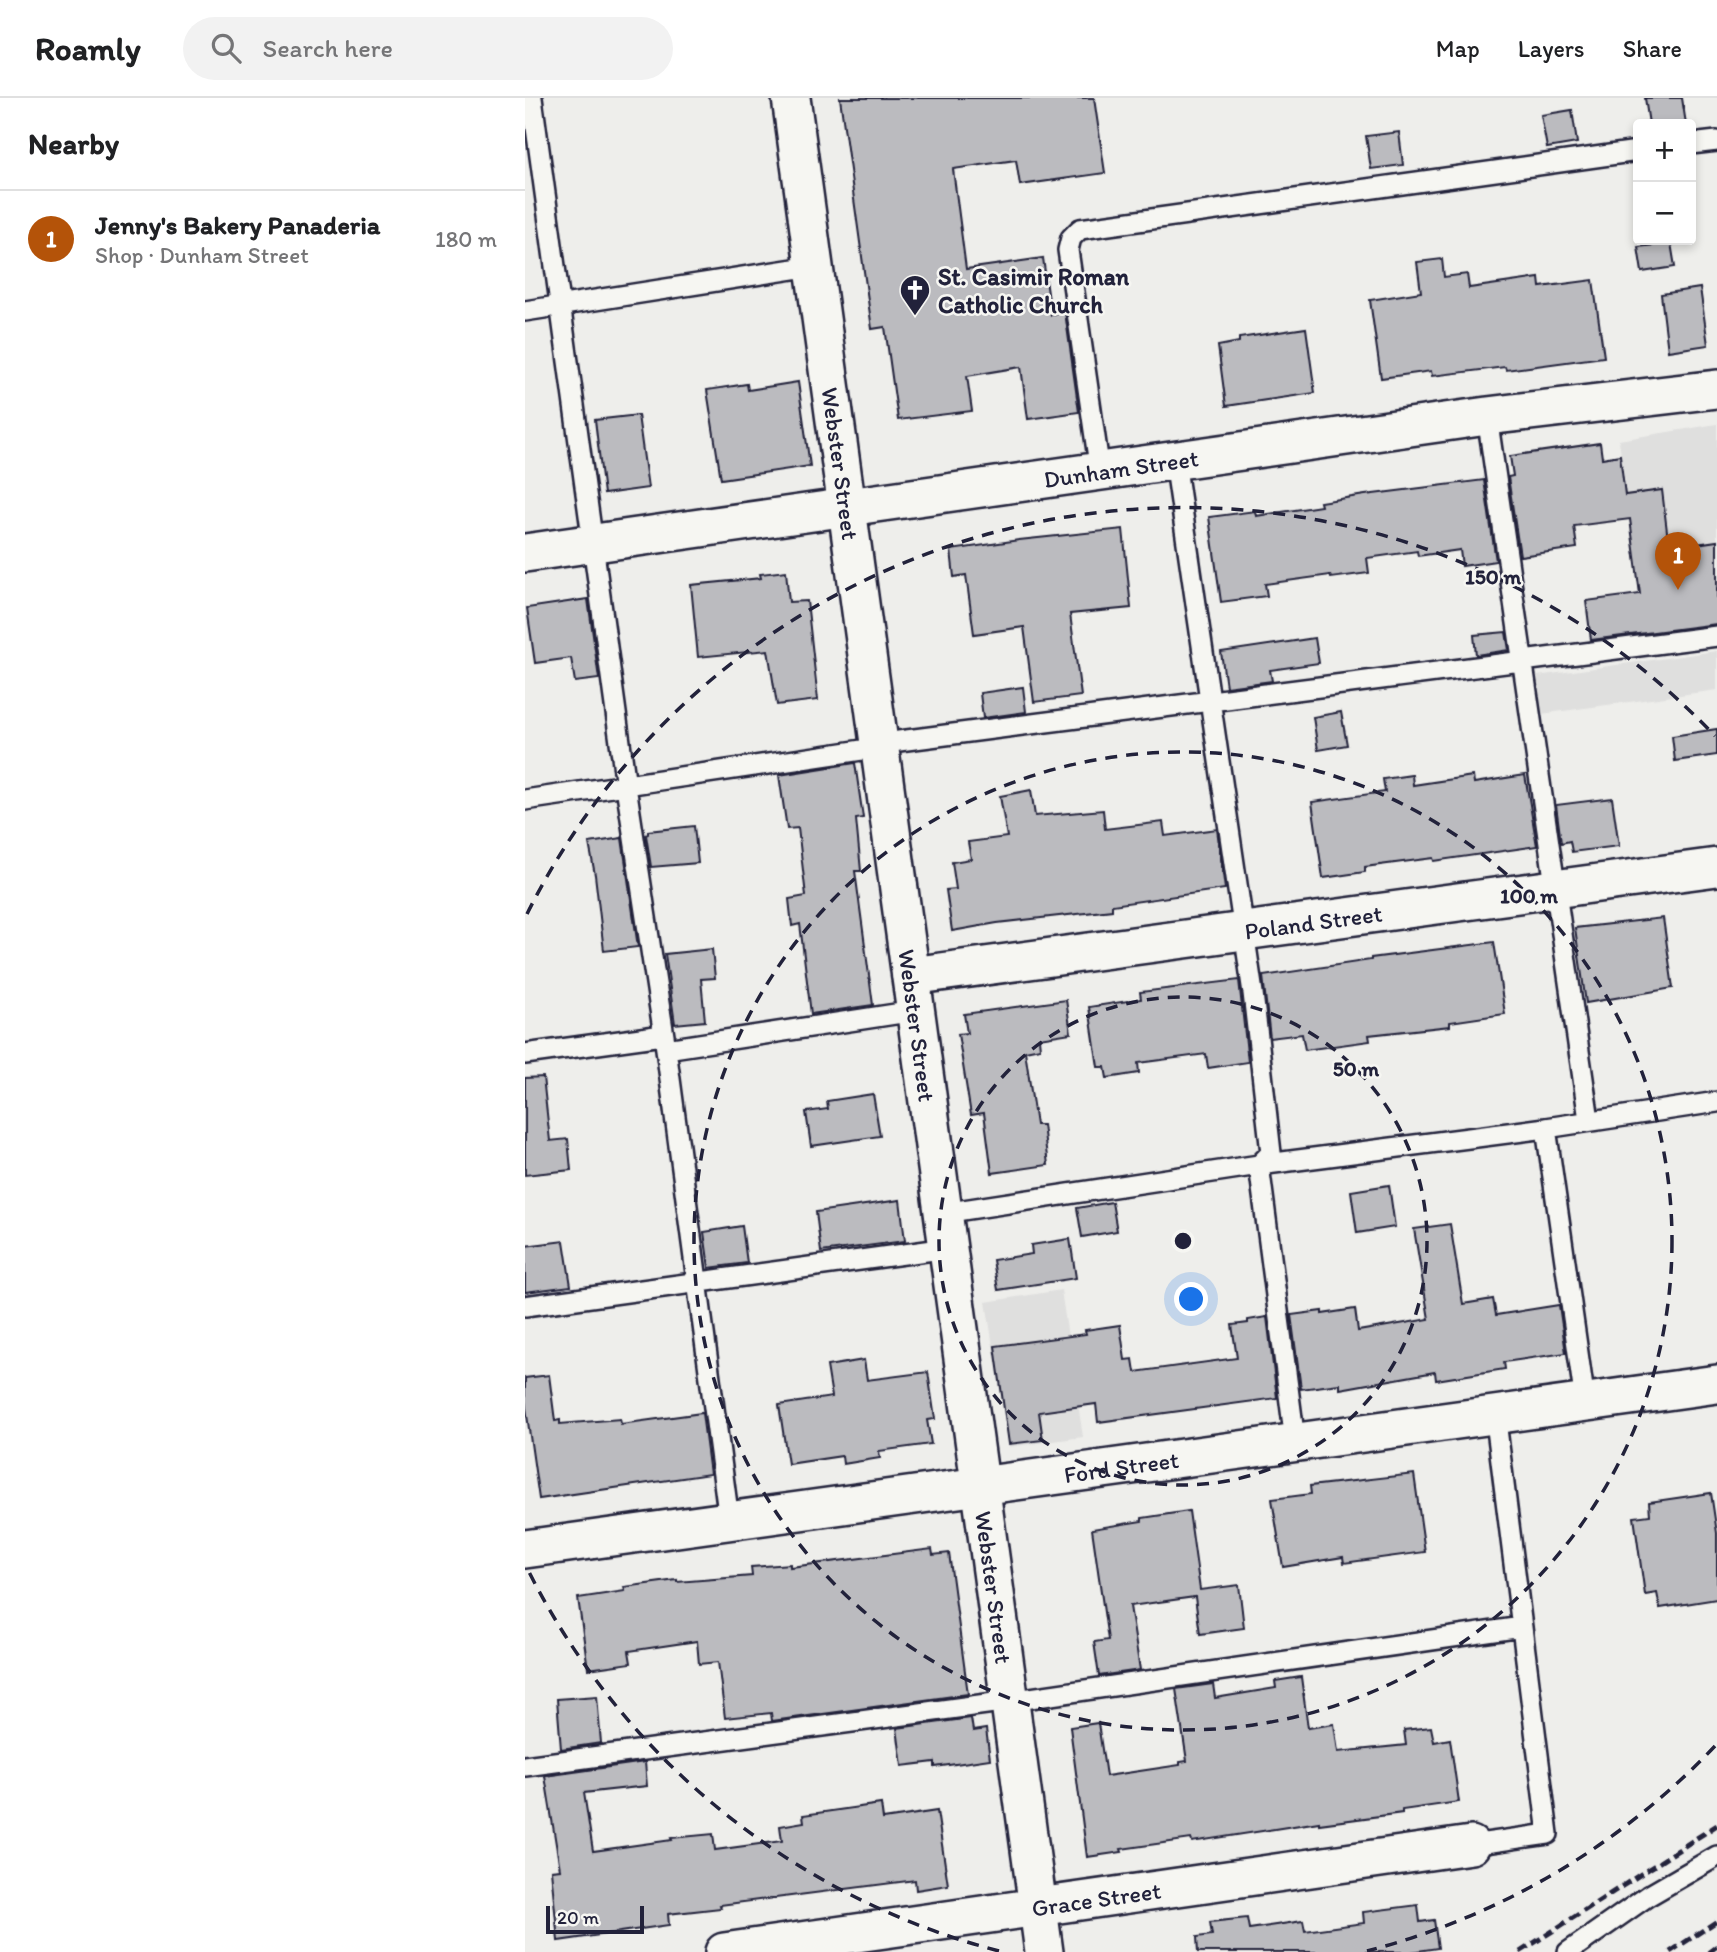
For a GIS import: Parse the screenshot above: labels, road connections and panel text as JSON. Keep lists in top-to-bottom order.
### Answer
{
  "streets": {
    "street": [
      "Webster Street",
      "Dunham Street",
      "Poland Street",
      "Ford Street",
      "Grace Street"
    ]
  },
  "crossings": [
    ["Webster Street", "Dunham Street"],
    ["Webster Street", "Poland Street"],
    ["Webster Street", "Ford Street"],
    ["Webster Street", "Grace Street"]
  ],
  "places": {
    "church": ["St. Casimir Roman Catholic Church"]
  },
  "scale_bar": "20 m",
  "page": {
    "header": "Roamly",
    "search": "Search here",
    "nav": ["Map", "Layers", "Share"],
    "heading": "Nearby",
    "map_buttons": ["+", "−"],
    "list": [
      {
        "mark": "1",
        "name": "Jenny's Bakery Panaderia",
        "note": "Shop · Dunham Street",
        "value": "180 m"
      }
    ],
    "pins": "1",
    "scale": "20 m"
  },
  "rings": ["150 m", "100 m", "50 m"]
}
